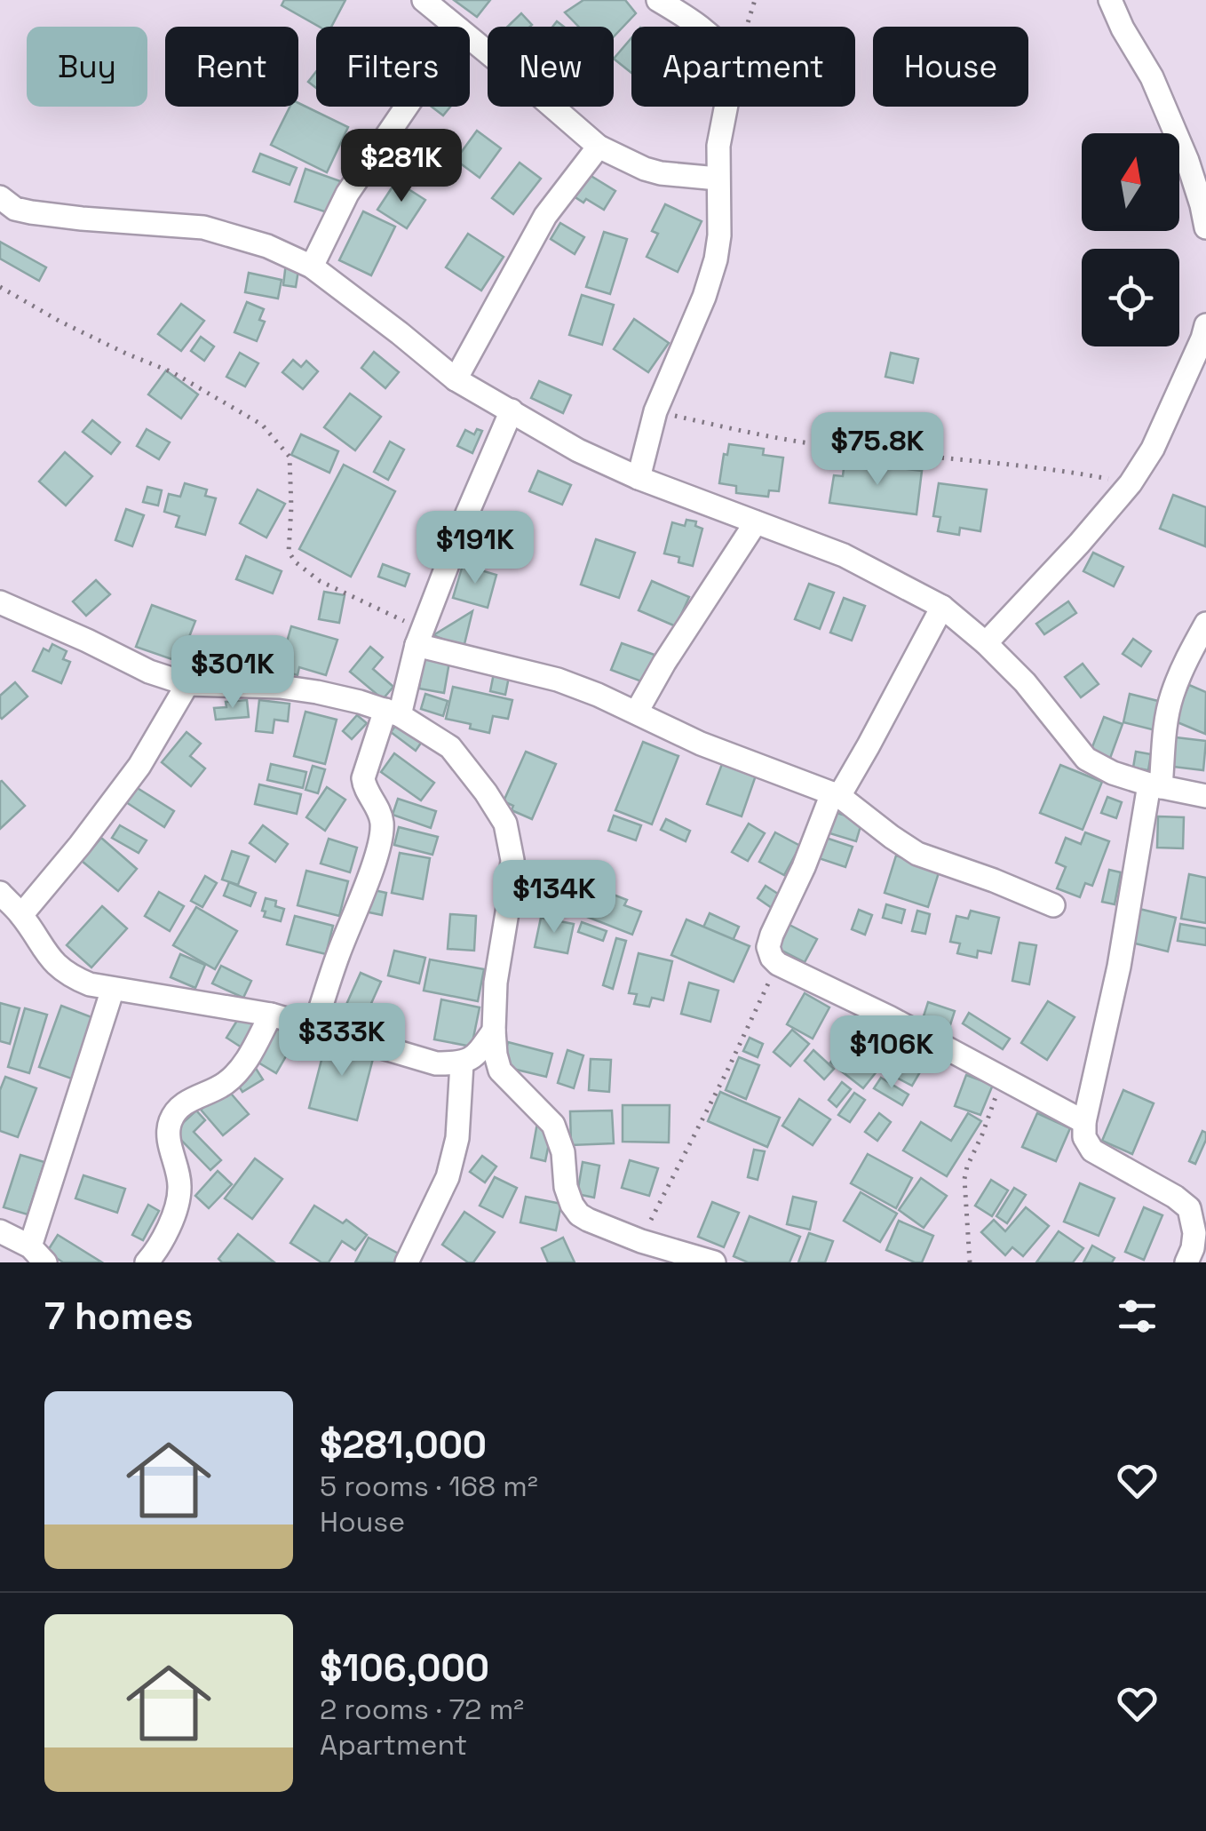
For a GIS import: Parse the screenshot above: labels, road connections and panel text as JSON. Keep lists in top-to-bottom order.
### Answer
{
  "north": "top",
  "page": {
    "chip": [
      "Buy",
      "Rent",
      "Filters",
      "New",
      "Apartment",
      "House"
    ],
    "price": [
      "$281K",
      "$75.8K",
      "$191K",
      "$301K",
      "$134K",
      "$333K",
      "$106K"
    ],
    "heading": "7 homes",
    "list": [
      {
        "name": "$281,000",
        "note": "5 rooms · 168 m² · House"
      },
      {
        "name": "$106,000",
        "note": "2 rooms · 72 m² · Apartment"
      }
    ]
  }
}
